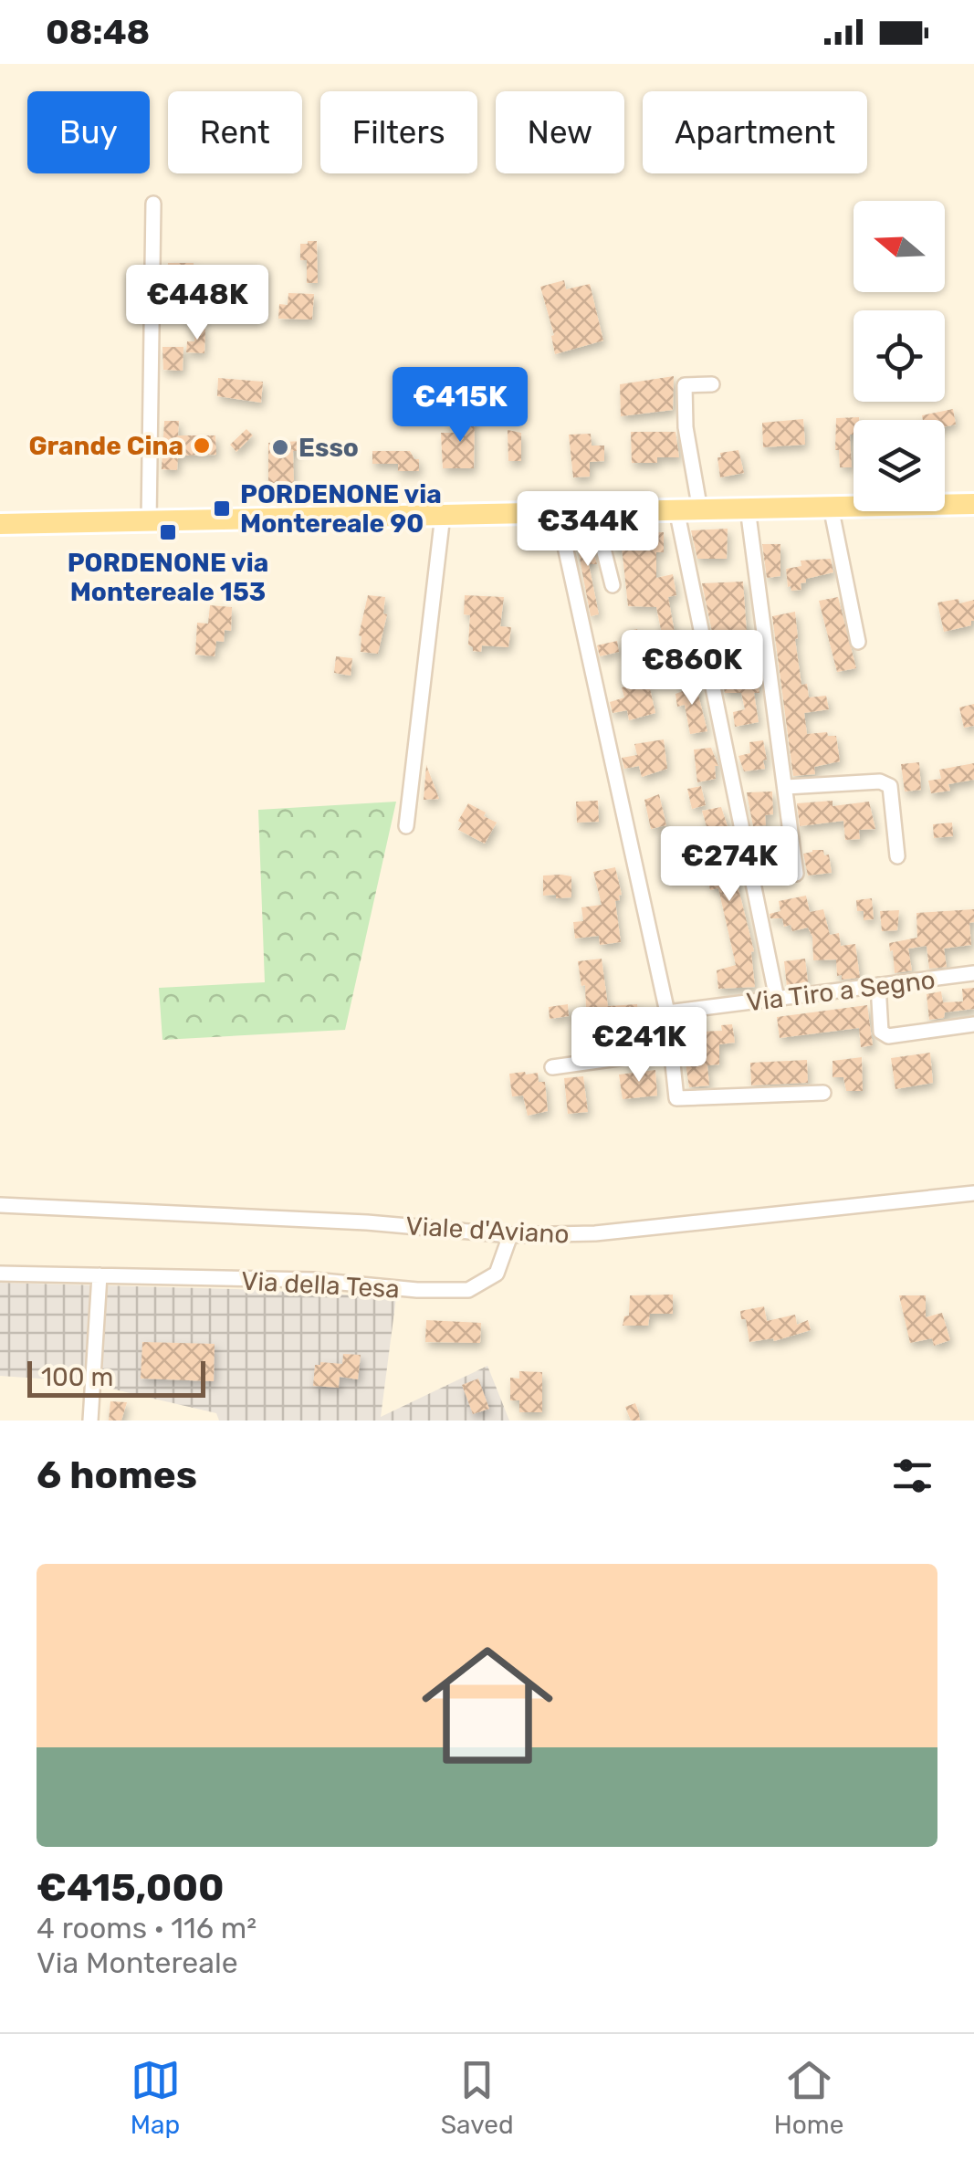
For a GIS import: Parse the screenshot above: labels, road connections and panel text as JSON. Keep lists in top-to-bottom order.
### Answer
{
  "streets": {
    "street": ["Via Tiro a Segno", "Viale d'Aviano", "Via della Tesa"]
  },
  "crossings": [
    ["Viale d'Aviano", "Via della Tesa"]
  ],
  "places": {
    "other": ["Grande Cina", "Esso"],
    "transit": ["PORDENONE via Montereale 90", "PORDENONE via Montereale 153"]
  },
  "scale_bar": "100 m",
  "north": "left",
  "page": {
    "status": "08:48",
    "chip": [
      "Buy",
      "Rent",
      "Filters",
      "New",
      "Apartment"
    ],
    "price": [
      "€448K",
      "€415K",
      "€344K",
      "€860K",
      "€274K",
      "€241K"
    ],
    "scale": "100 m",
    "heading": "6 homes",
    "list": [
      {
        "name": "€415,000",
        "note": "4 rooms · 116 m² · Via Montereale"
      }
    ],
    "tabs": ["Map", "Saved", "Home"]
  }
}
